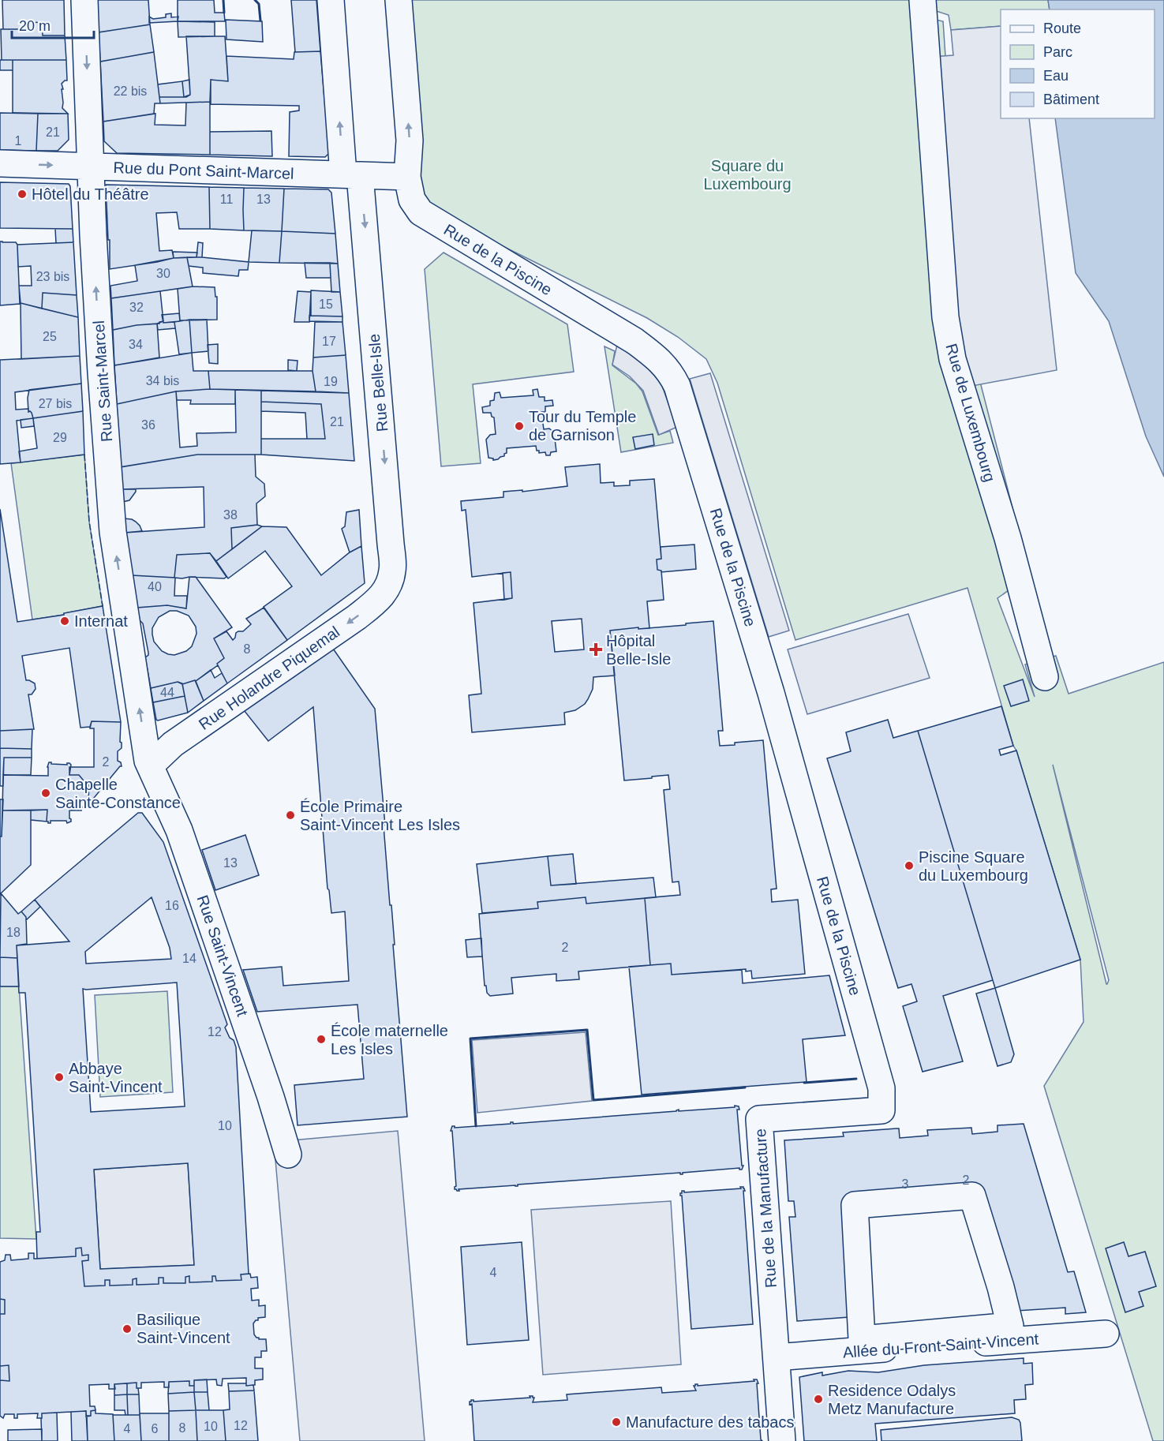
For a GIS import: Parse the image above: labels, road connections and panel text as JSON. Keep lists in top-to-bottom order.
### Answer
{
  "streets": {
    "street": [
      "Rue du Pont Saint-Marcel",
      "Rue de la Piscine",
      "Rue Saint-Marcel",
      "Rue Belle-Isle",
      "Rue de Luxembourg",
      "Rue Holandre Piquemal",
      "Rue Saint-Vincent",
      "Rue de la Manufacture",
      "Allée du Front Saint-Vincent"
    ]
  },
  "crossings": [
    ["Rue du Pont Saint-Marcel", "Rue de la Piscine"],
    ["Rue du Pont Saint-Marcel", "Rue Saint-Marcel"],
    ["Rue du Pont Saint-Marcel", "Rue Belle-Isle"],
    ["Rue de la Piscine", "Rue de la Manufacture"],
    ["Rue Saint-Marcel", "Rue Holandre Piquemal"],
    ["Rue Saint-Marcel", "Rue Saint-Vincent"],
    ["Rue Belle-Isle", "Rue Holandre Piquemal"],
    ["Rue Holandre Piquemal", "Rue Saint-Vincent"],
    ["Rue de la Manufacture", "Allée du Front Saint-Vincent"]
  ],
  "one_way": ["Rue Holandre Piquemal"],
  "parks": ["Square du Luxembourg"],
  "places": {
    "other": [
      "Hôtel du Théâtre",
      "Tour du Temple de Garnison",
      "Internat",
      "Chapelle Sainte-Constance",
      "École Primaire Saint-Vincent Les Isles",
      "Piscine Square du Luxembourg",
      "École maternelle Les Isles",
      "Abbaye Saint-Vincent",
      "Basilique Saint-Vincent",
      "Residence Odalys Metz Manufacture",
      "Manufacture des tabacs"
    ],
    "health": ["Hôpital Belle-Isle"]
  },
  "house_numbers": [
    "22 bis",
    "21",
    "1",
    "11",
    "13",
    "30",
    "23 bis",
    "15",
    "32",
    "25",
    "17",
    "34",
    "34 bis",
    "19",
    "27 bis",
    "21",
    "36",
    "29",
    "38",
    "40",
    "8",
    "44",
    "2",
    "13",
    "16",
    "18",
    "2",
    "14",
    "12",
    "10",
    "2",
    "3",
    "4",
    "12",
    "10",
    "8",
    "4",
    "6"
  ],
  "legend": [
    "Route",
    "Parc",
    "Eau",
    "Bâtiment"
  ],
  "scale_bar": "20 m"
}
